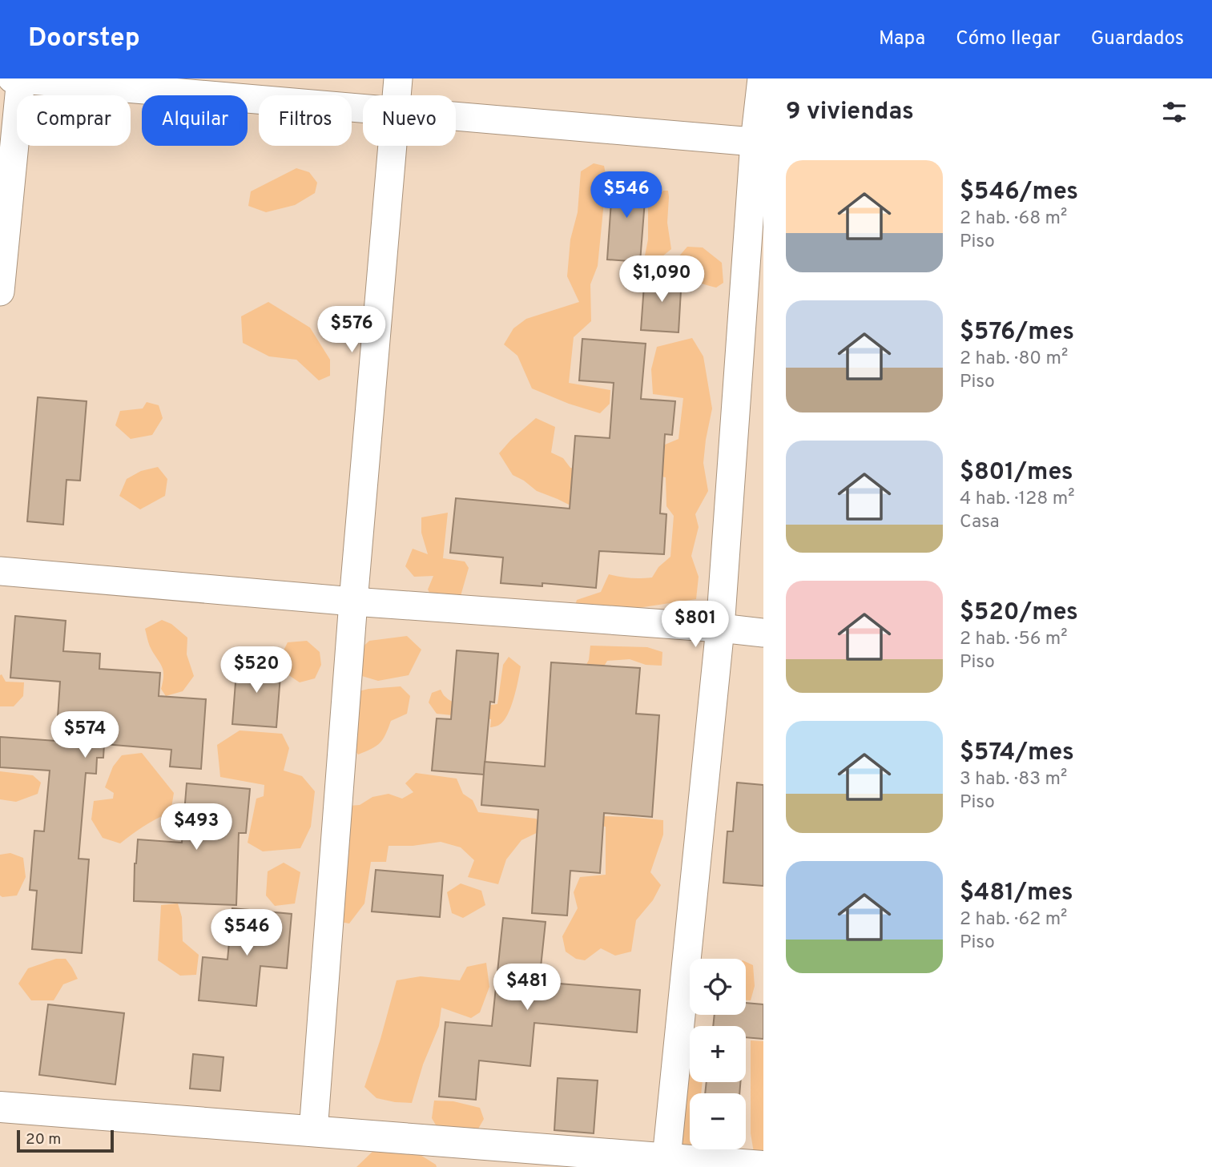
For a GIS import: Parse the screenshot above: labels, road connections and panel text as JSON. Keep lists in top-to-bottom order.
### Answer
{
  "scale_bar": "20 m",
  "page": {
    "header": "Doorstep",
    "nav": ["Mapa", "Cómo llegar", "Guardados"],
    "heading": "9 viviendas",
    "chip": [
      "Comprar",
      "Alquilar",
      "Filtros",
      "Nuevo"
    ],
    "list": [
      {
        "name": "$546/mes",
        "note": "2 hab. · 68 m² · Piso"
      },
      {
        "name": "$576/mes",
        "note": "2 hab. · 80 m² · Piso"
      },
      {
        "name": "$801/mes",
        "note": "4 hab. · 128 m² · Casa"
      },
      {
        "name": "$520/mes",
        "note": "2 hab. · 56 m² · Piso"
      },
      {
        "name": "$574/mes",
        "note": "3 hab. · 83 m² · Piso"
      },
      {
        "name": "$481/mes",
        "note": "2 hab. · 62 m² · Piso"
      }
    ],
    "price": [
      "$546",
      "$1,090",
      "$576",
      "$801",
      "$520",
      "$574",
      "$493",
      "$546",
      "$481"
    ],
    "map_buttons": ["+", "−"],
    "scale": "20 m"
  }
}
